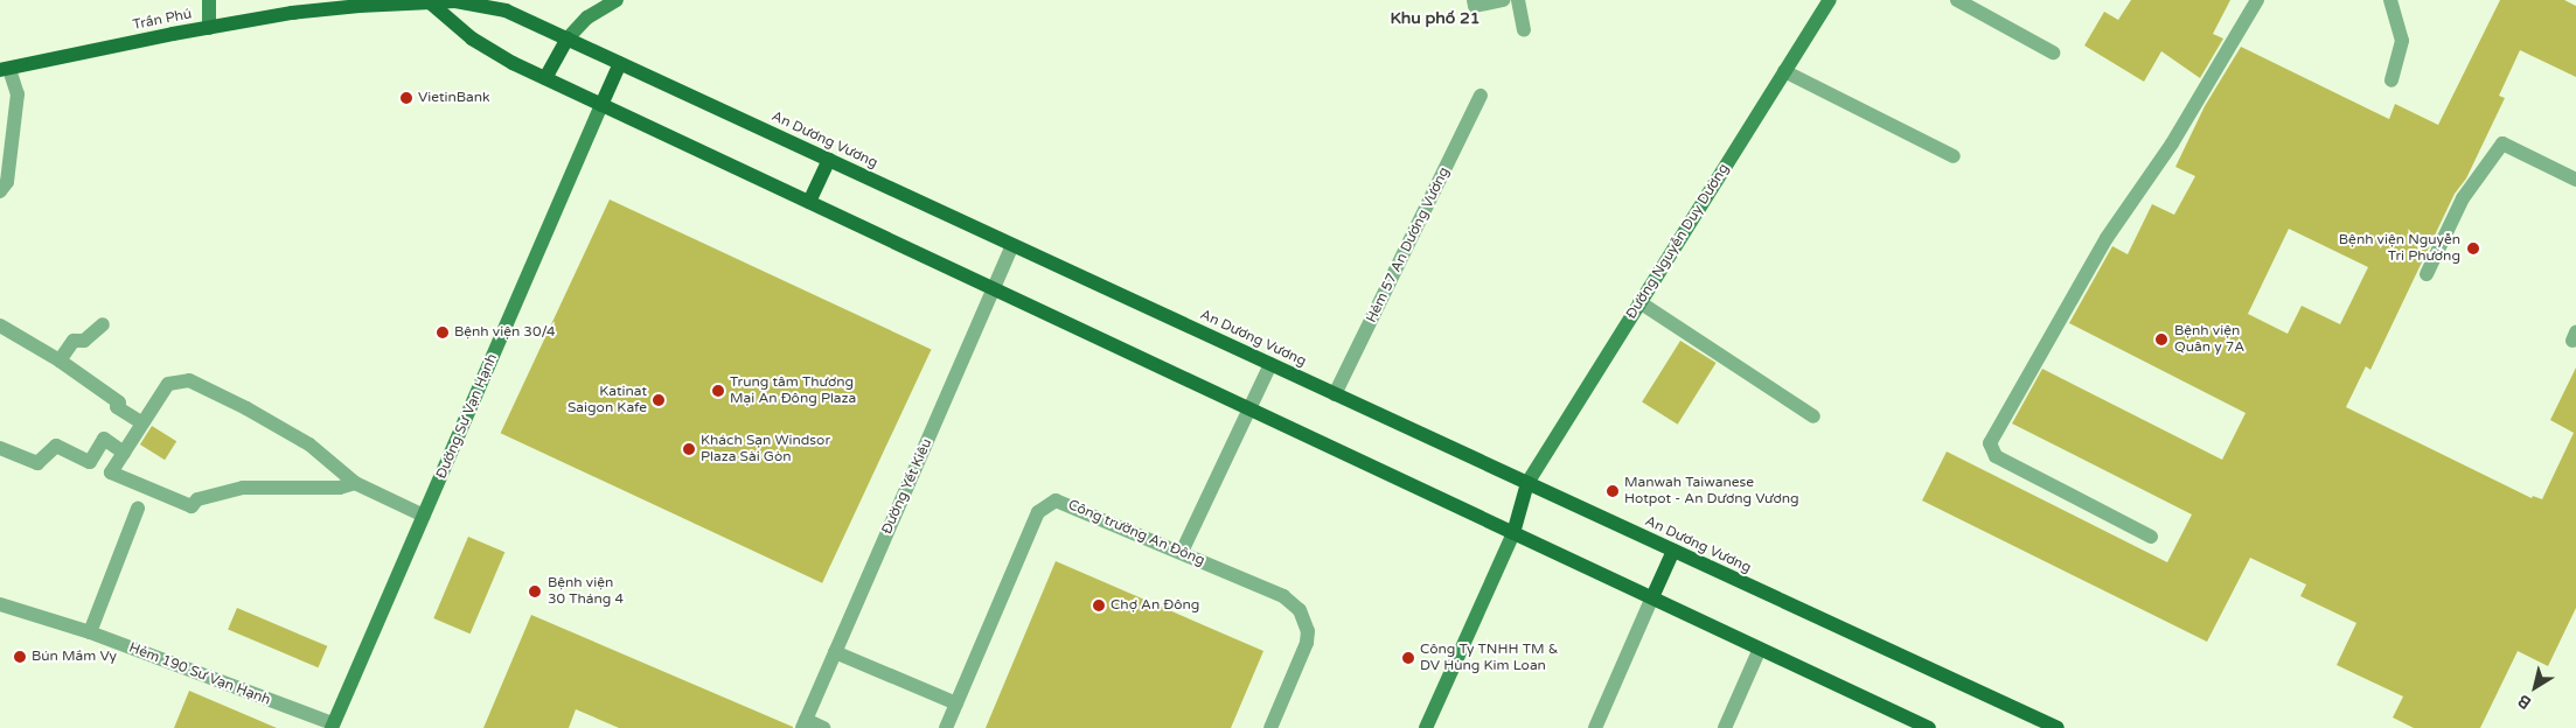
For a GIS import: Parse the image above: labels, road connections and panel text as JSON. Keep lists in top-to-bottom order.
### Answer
{
  "streets": {
    "main road": ["Trần Phú", "An Dương Vương"],
    "street": [
      "Đường Nguyễn Duy Dương",
      "Hẻm 57 An Dương Vương",
      "Đường Sư Vạn Hạnh",
      "Đường Yết Kiêu",
      "Công trường An Đông",
      "Hẻm 190 Sư Vạn Hạnh"
    ]
  },
  "crossings": [
    ["Trần Phú", "An Dương Vương"],
    ["An Dương Vương", "Đường Nguyễn Duy Dương"],
    ["An Dương Vương", "Hẻm 57 An Dương Vương"],
    ["An Dương Vương", "Đường Yết Kiêu"],
    ["Đường Sư Vạn Hạnh", "Hẻm 190 Sư Vạn Hạnh"]
  ],
  "districts": ["Khu phố 21"],
  "places": [
    "VietinBank",
    "Bệnh viện Nguyễn Tri Phương",
    "Bệnh viện 30/4",
    "Bệnh viện Quân y 7A",
    "Trung tâm Thương Mại An Đông Plaza",
    "Katinat Saigon Kafe",
    "Khách Sạn Windsor Plaza Sài Gòn",
    "Manwah Taiwanese Hotpot - An Dương Vương",
    "Bệnh viện 30 Tháng 4",
    "Chợ An Đông",
    "Bún Mắm Vy",
    "Công Ty TNHH TM & DV Hùng Kim Loan"
  ],
  "north": "bottom left"
}
